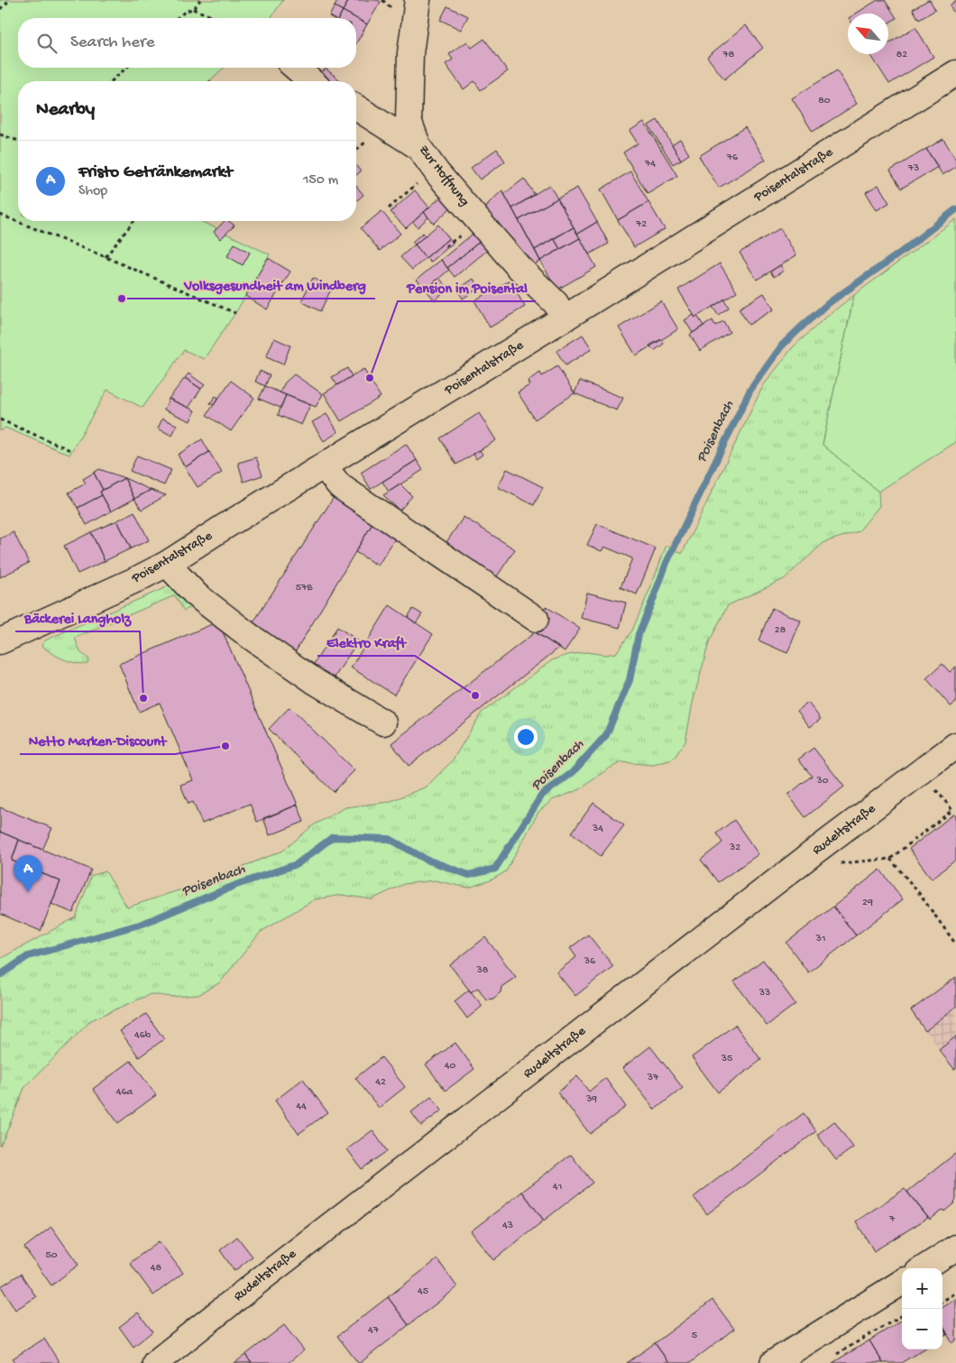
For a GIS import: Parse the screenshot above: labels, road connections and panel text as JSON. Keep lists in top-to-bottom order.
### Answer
{
  "streets": {
    "street": ["Poisentalstraße", "Zur Hoffnung", "Rudeltstraße"]
  },
  "crossings": [
    ["Poisentalstraße", "Zur Hoffnung"]
  ],
  "water": ["Poisenbach"],
  "places": [
    "Volksgesundheit am Windberg",
    "Pension im Poisental",
    "Elektro Kraft",
    "Bäckerei Langholz",
    "Netto Marken-Discount"
  ],
  "house_numbers": [
    "78",
    "82",
    "80",
    "76",
    "74",
    "73",
    "72",
    "57B",
    "28",
    "30",
    "34",
    "32",
    "29",
    "31",
    "36",
    "38",
    "33",
    "46b",
    "35",
    "40",
    "37",
    "42",
    "46a",
    "39",
    "44",
    "41",
    "7",
    "43",
    "50",
    "48",
    "45",
    "47",
    "5"
  ],
  "north": "top left",
  "page": {
    "search": "Search here",
    "heading": "Nearby",
    "list": [
      {
        "mark": "A",
        "name": "Fristo Getränkemarkt",
        "note": "Shop",
        "value": "150 m"
      }
    ],
    "pins": "A",
    "map_buttons": ["+", "−"]
  }
}
